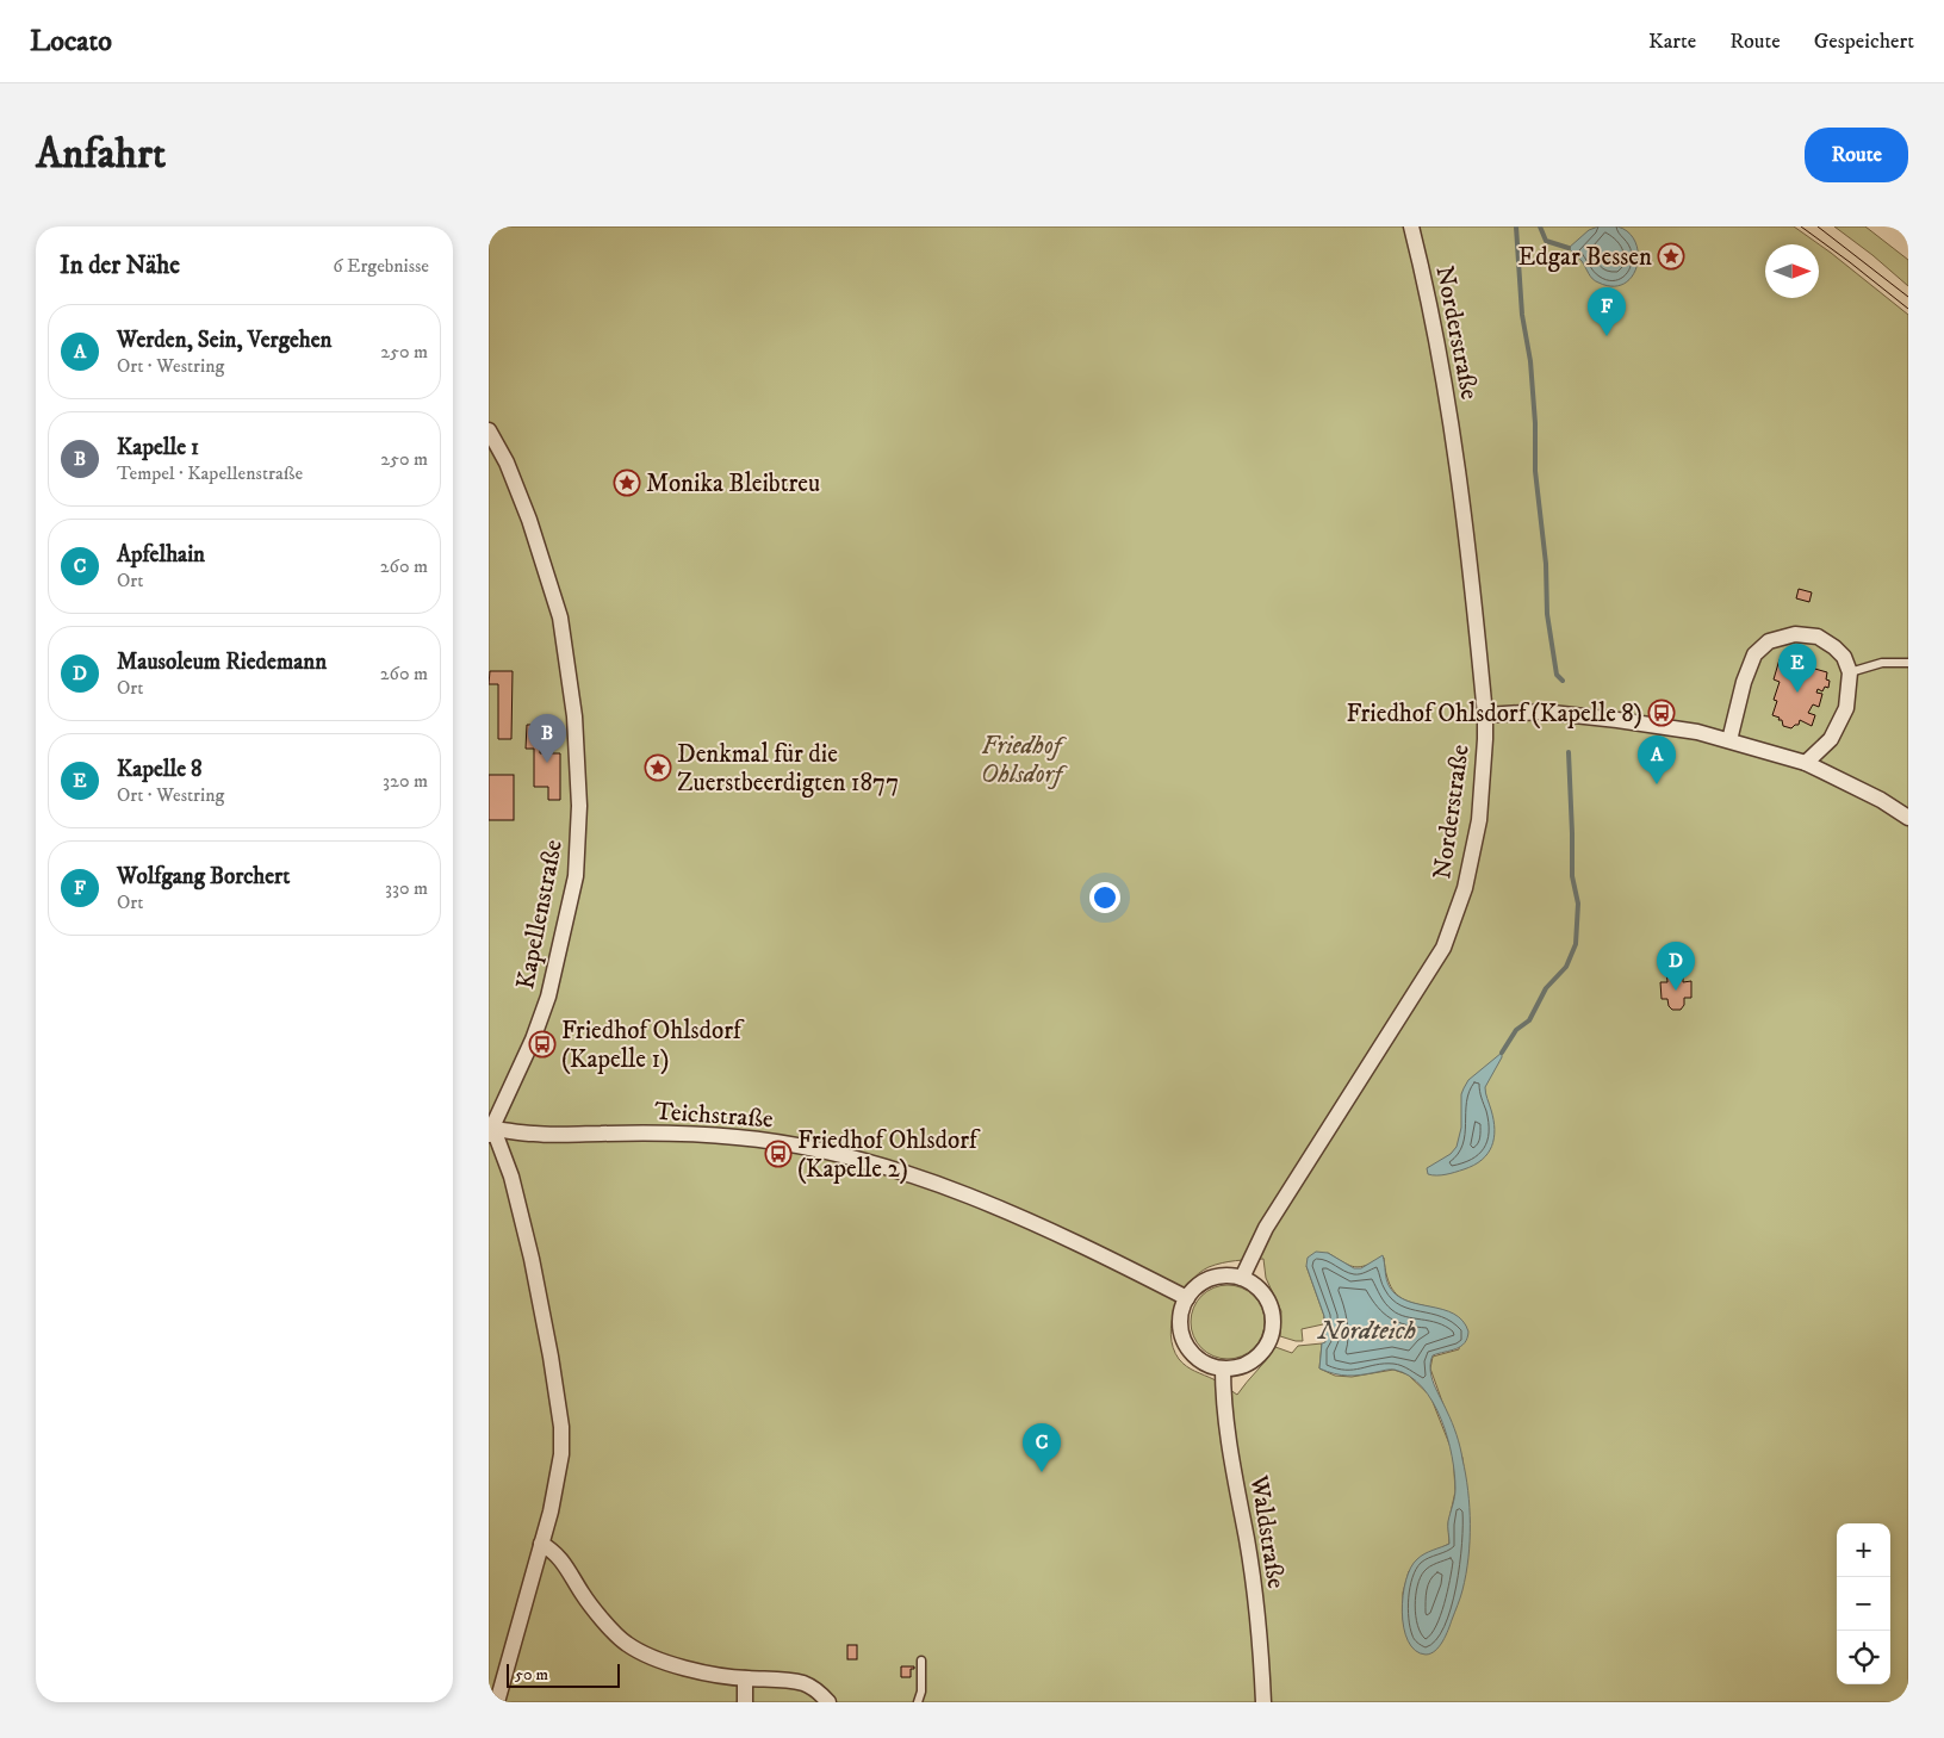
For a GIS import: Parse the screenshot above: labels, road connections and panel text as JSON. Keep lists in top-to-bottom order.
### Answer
{
  "streets": {
    "street": [
      "Norderstraße",
      "Kapellenstraße",
      "Teichstraße",
      "Waldstraße"
    ]
  },
  "crossings": [
    ["Norderstraße", "Teichstraße"],
    ["Norderstraße", "Waldstraße"],
    ["Kapellenstraße", "Teichstraße"],
    ["Teichstraße", "Waldstraße"]
  ],
  "water": ["Nordteich"],
  "parks": ["Friedhof Ohlsdorf"],
  "places": {
    "place": ["Edgar Bessen", "Monika Bleibtreu", "Denkmal für die Zuerstbeerdigten 1877"],
    "bus stop": ["Friedhof Ohlsdorf (Kapelle 8)", "Friedhof Ohlsdorf (Kapelle 1)", "Friedhof Ohlsdorf (Kapelle 2)"]
  },
  "scale_bar": "50 m",
  "north": "right",
  "page": {
    "header": "Locato",
    "nav": ["Karte", "Route", "Gespeichert"],
    "buttons": "Route",
    "title": "Anfahrt",
    "heading": ["In der Nähe", "6 Ergebnisse"],
    "pins": [
      "F",
      "E",
      "B",
      "A",
      "D",
      "C"
    ],
    "list": [
      {
        "mark": "A",
        "name": "Werden, Sein, Vergehen",
        "note": "Ort · Westring",
        "value": "250 m"
      },
      {
        "mark": "B",
        "name": "Kapelle 1",
        "note": "Tempel · Kapellenstraße",
        "value": "250 m"
      },
      {
        "mark": "C",
        "name": "Apfelhain",
        "note": "Ort",
        "value": "260 m"
      },
      {
        "mark": "D",
        "name": "Mausoleum Riedemann",
        "note": "Ort",
        "value": "260 m"
      },
      {
        "mark": "E",
        "name": "Kapelle 8",
        "note": "Ort · Westring",
        "value": "320 m"
      },
      {
        "mark": "F",
        "name": "Wolfgang Borchert",
        "note": "Ort",
        "value": "330 m"
      }
    ],
    "map_buttons": ["+", "−"],
    "scale": "50 m"
  }
}
